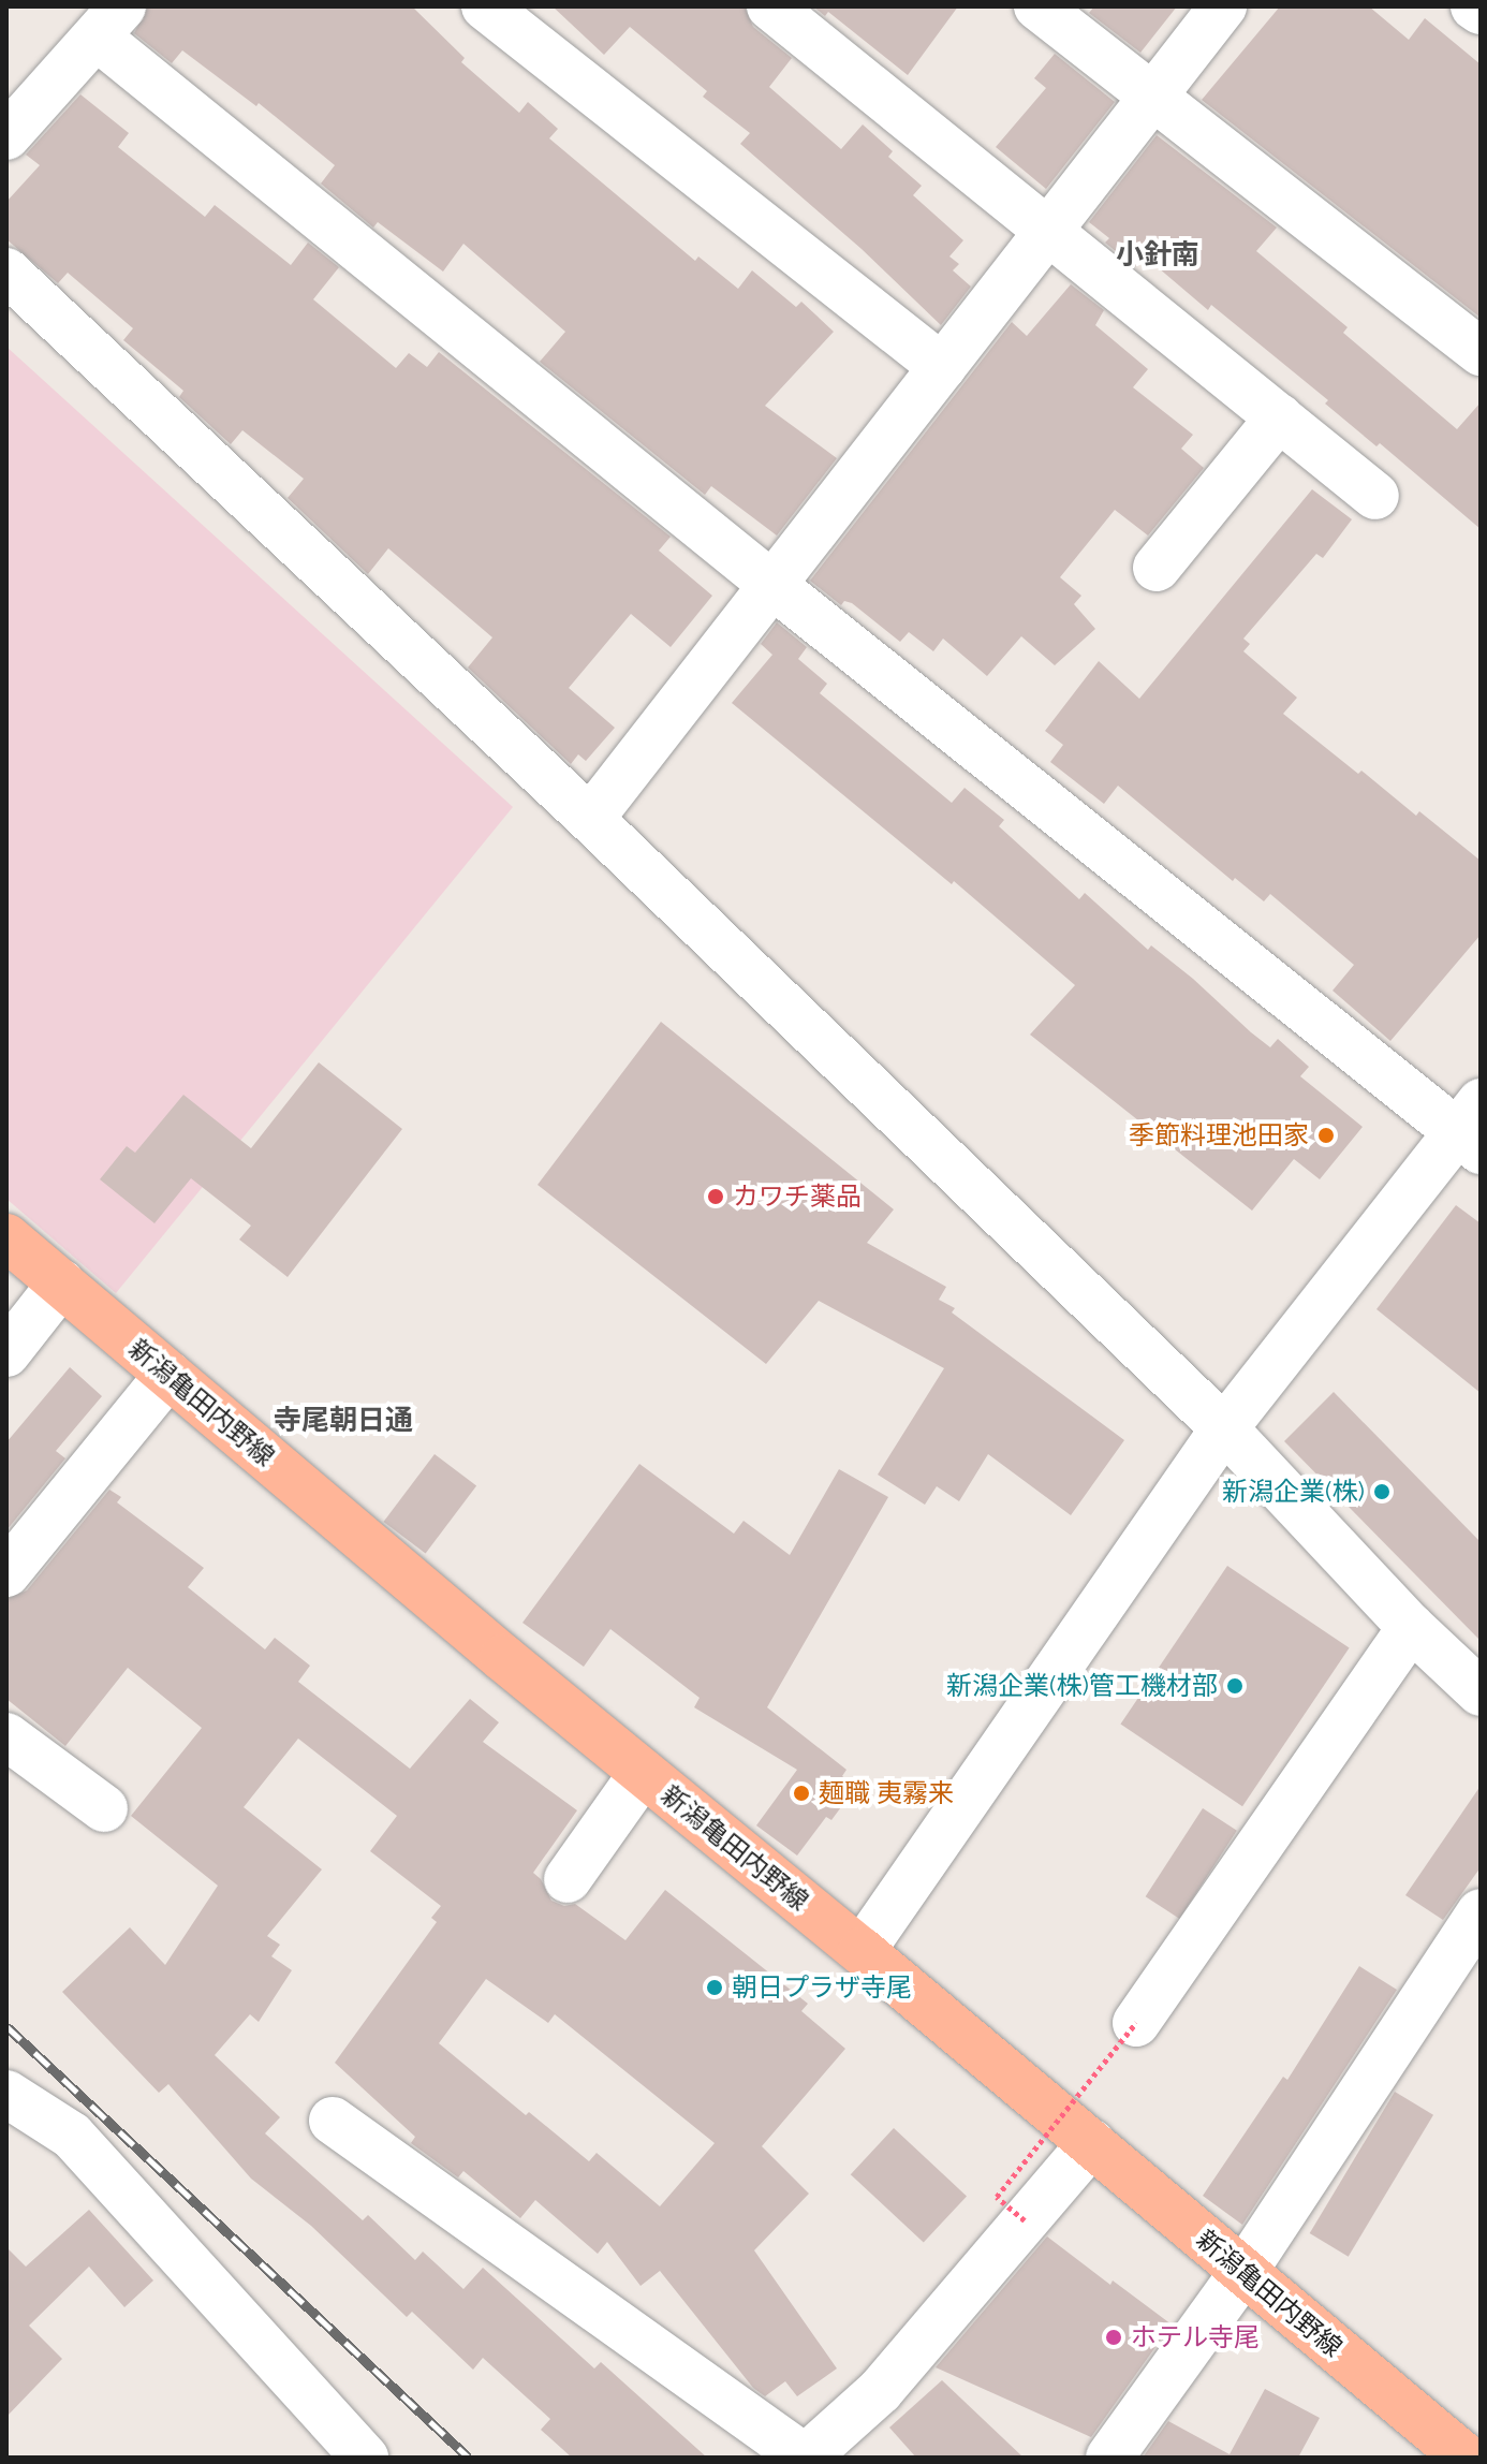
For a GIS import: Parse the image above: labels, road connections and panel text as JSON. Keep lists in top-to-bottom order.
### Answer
{
  "streets": {
    "main road": ["新潟亀田内野線"]
  },
  "districts": ["小針南", "寺尾朝日通"],
  "places": [
    "季節料理池田家",
    "カワチ薬品",
    "新潟企業(株)",
    "新潟企業(株)管工機材部",
    "麺職 夷霧来",
    "朝日プラザ寺尾",
    "ホテル寺尾"
  ]
}
